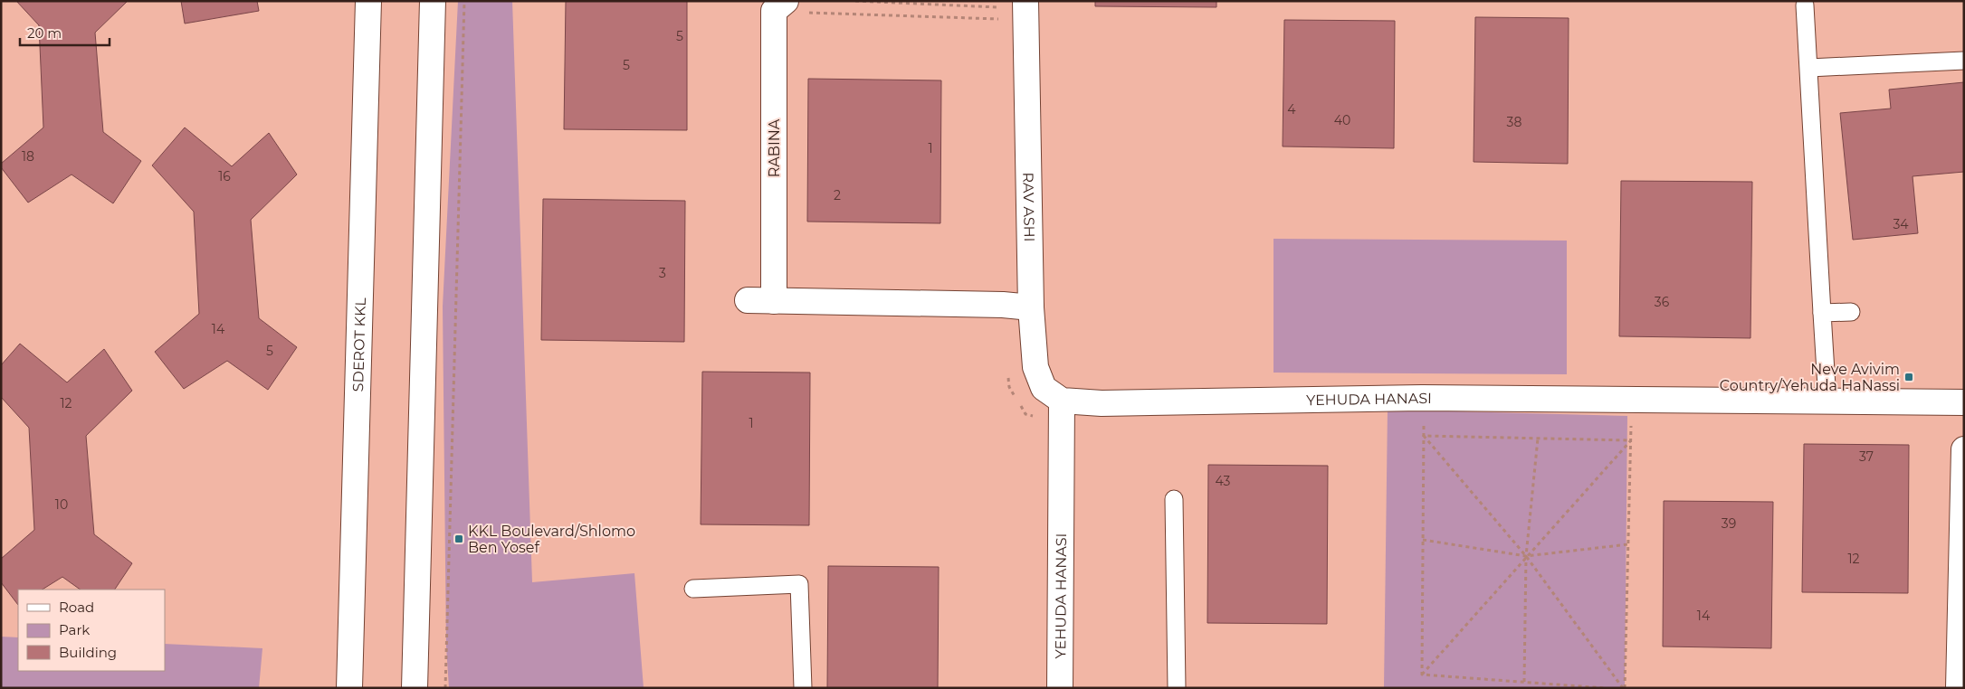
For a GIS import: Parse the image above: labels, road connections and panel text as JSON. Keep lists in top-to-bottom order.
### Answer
{
  "streets": {
    "street": [
      "RABINA",
      "RAV ASHI",
      "SDEROT KKL",
      "YEHUDA HANASI"
    ]
  },
  "crossings": [
    ["RAV ASHI", "YEHUDA HANASI"]
  ],
  "places": {
    "transit": ["Neve Avivim Country/Yehuda HaNassi", "KKL Boulevard/Shlomo Ben Yosef"]
  },
  "house_numbers": [
    "5",
    "5",
    "4",
    "40",
    "38",
    "1",
    "18",
    "16",
    "2",
    "34",
    "3",
    "36",
    "14",
    "5",
    "12",
    "1",
    "37",
    "43",
    "10",
    "39",
    "12",
    "14"
  ],
  "legend": ["Road", "Park", "Building"],
  "scale_bar": "20 m"
}
